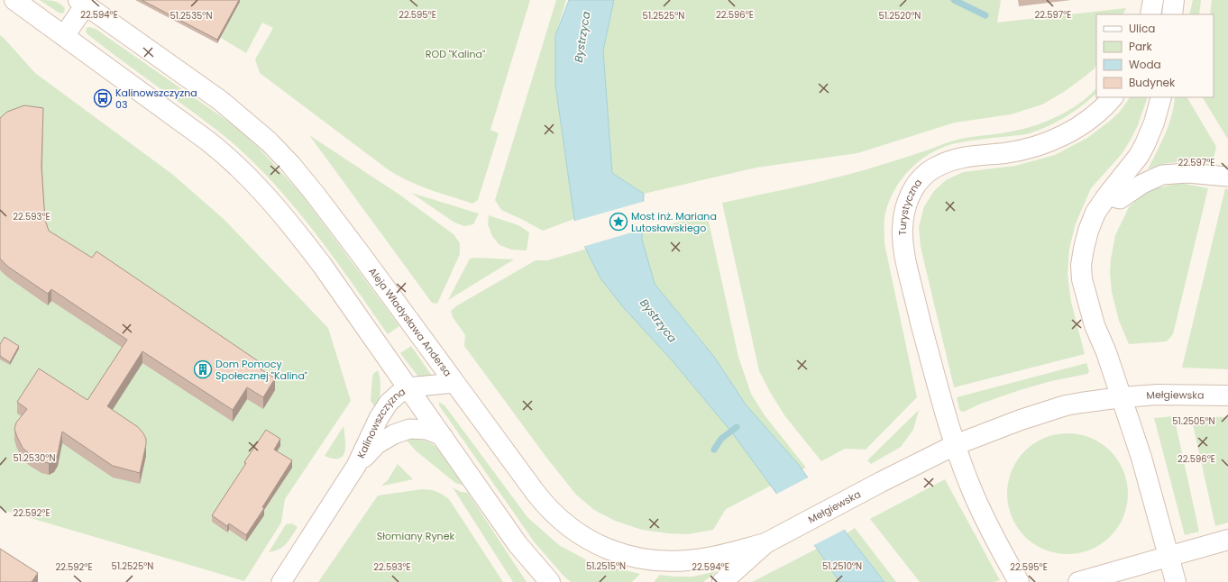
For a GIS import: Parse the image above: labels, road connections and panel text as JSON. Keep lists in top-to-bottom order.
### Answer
{
  "streets": {
    "main road": ["Turystyczna", "Aleja Władysława Andersa", "Mełgiewska"],
    "street": ["Kalinowszczyzna"]
  },
  "crossings": [
    ["Turystyczna", "Mełgiewska"],
    ["Aleja Władysława Andersa", "Mełgiewska"],
    ["Aleja Władysława Andersa", "Kalinowszczyzna"]
  ],
  "water": ["Bystrzyca"],
  "parks": ["ROD \"Kalina\"", "Słomiany Rynek"],
  "places": {
    "bus stop": ["Kalinowszczyzna 03"],
    "place": ["Most inż. Mariana Lutosławskiego"],
    "building": ["Dom Pomocy Społecznej \"Kalina\""]
  },
  "legend": [
    "Ulica",
    "Park",
    "Woda",
    "Budynek"
  ],
  "coordinates": [
    "22.594°E",
    "22.595°E",
    "22.596°E",
    "22.597°E",
    "51.2535°N",
    "51.2525°N",
    "51.2520°N",
    "22.593°E",
    "51.2505°N",
    "51.2530°N",
    "22.592°E",
    "51.2515°N",
    "51.2510°N"
  ]
}
